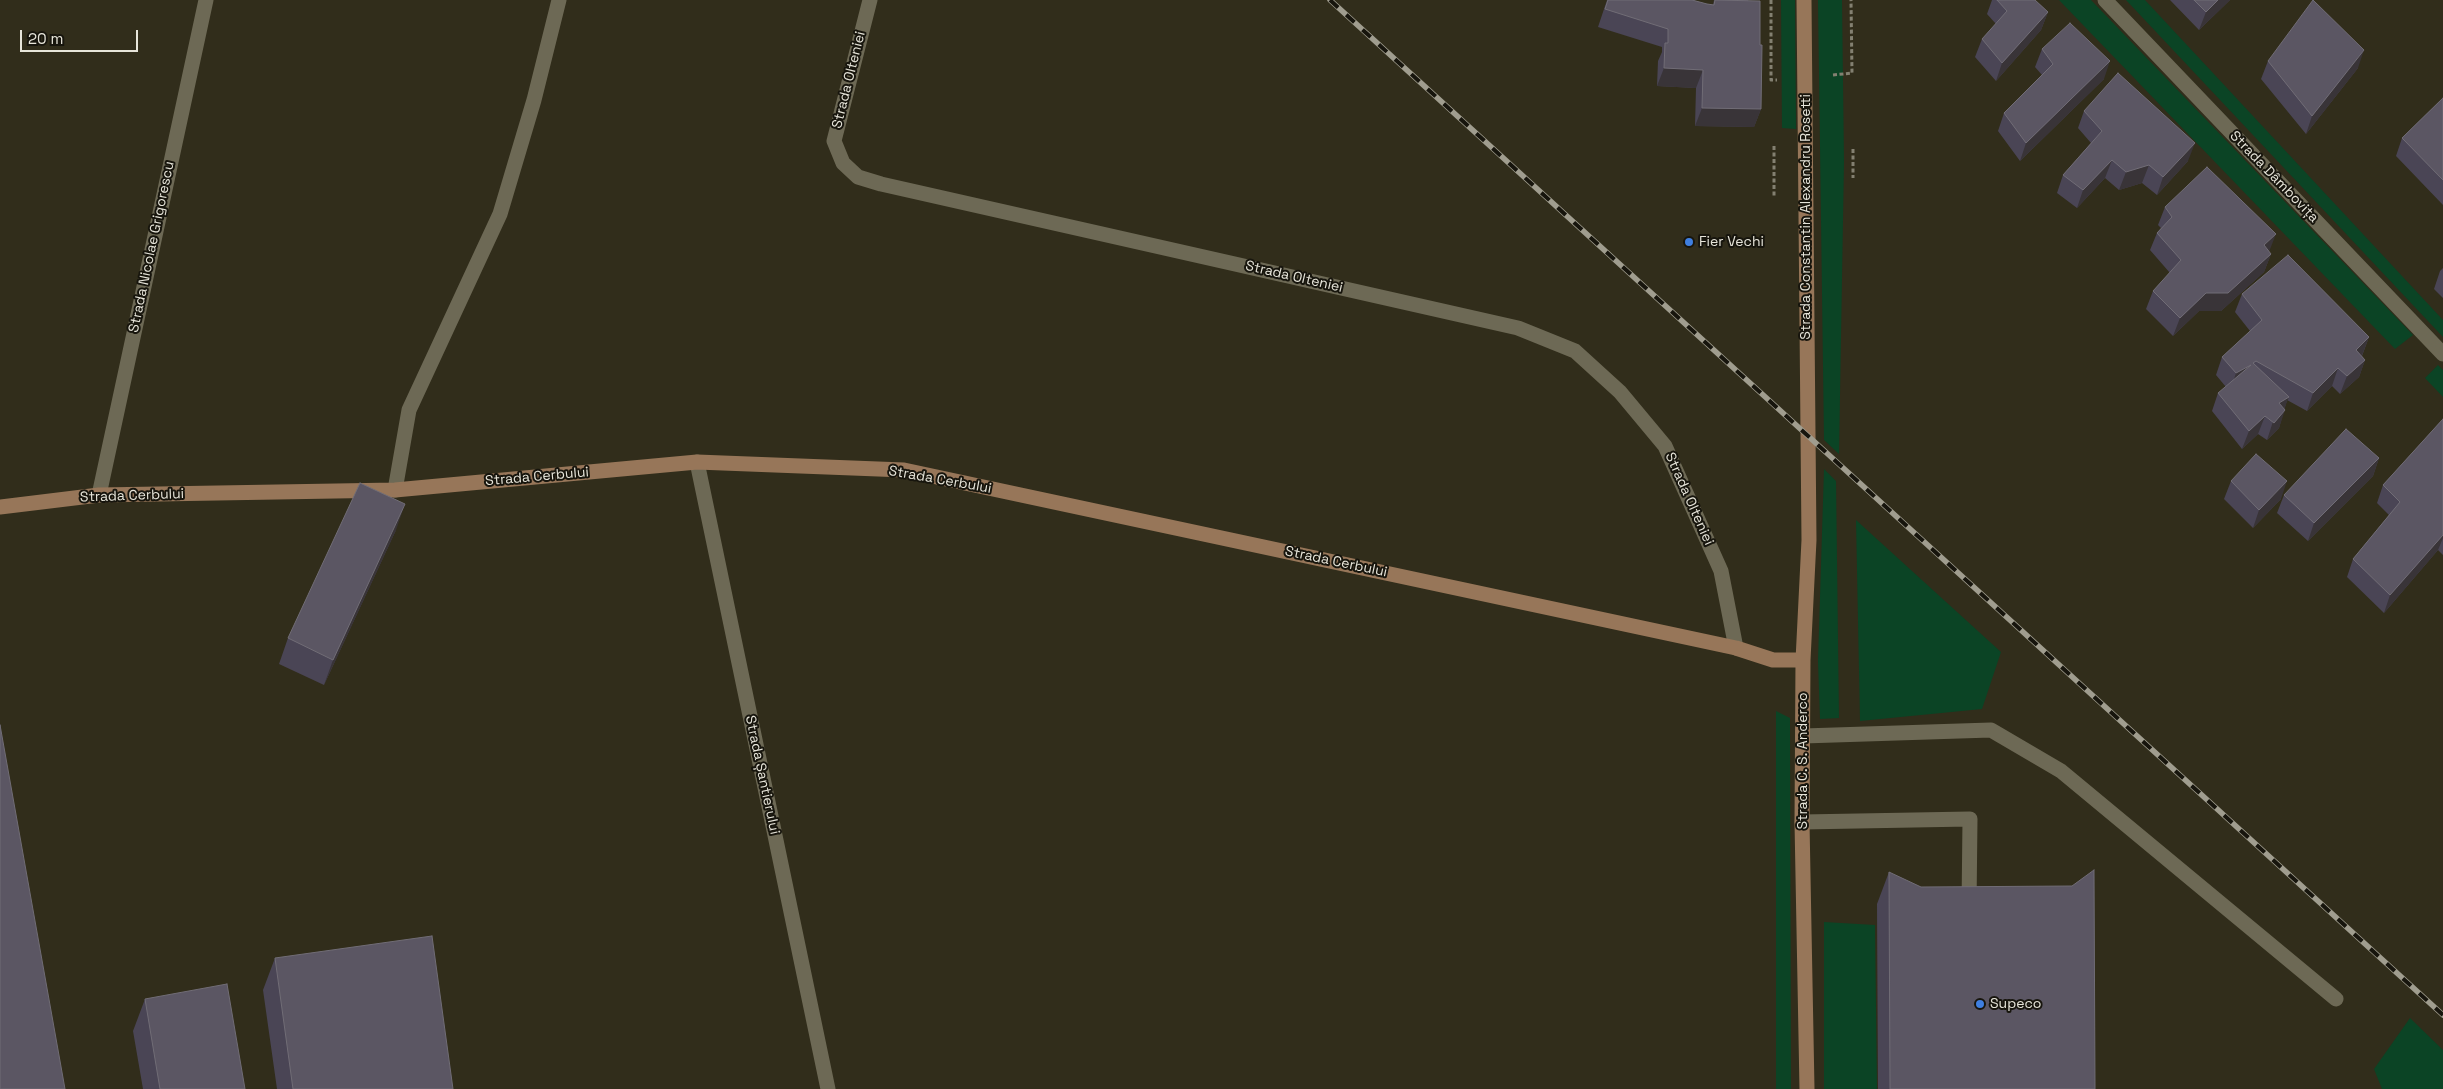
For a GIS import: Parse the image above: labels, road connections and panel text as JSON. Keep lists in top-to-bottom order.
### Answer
{
  "streets": {
    "street": [
      "Strada Olteniei",
      "Strada Dâmbovița",
      "Strada Constantin Alexandru Rosetti",
      "Strada Nicolae Grigorescu",
      "Strada Cerbului",
      "Strada C. S. Anderco",
      "Strada Șantierului"
    ]
  },
  "crossings": [
    ["Strada Olteniei", "Strada Cerbului"],
    ["Strada Constantin Alexandru Rosetti", "Strada C. S. Anderco"],
    ["Strada Nicolae Grigorescu", "Strada Cerbului"],
    ["Strada Cerbului", "Strada C. S. Anderco"],
    ["Strada Cerbului", "Strada Șantierului"]
  ],
  "places": ["Fier Vechi", "Supeco"],
  "scale_bar": "20 m"
}
